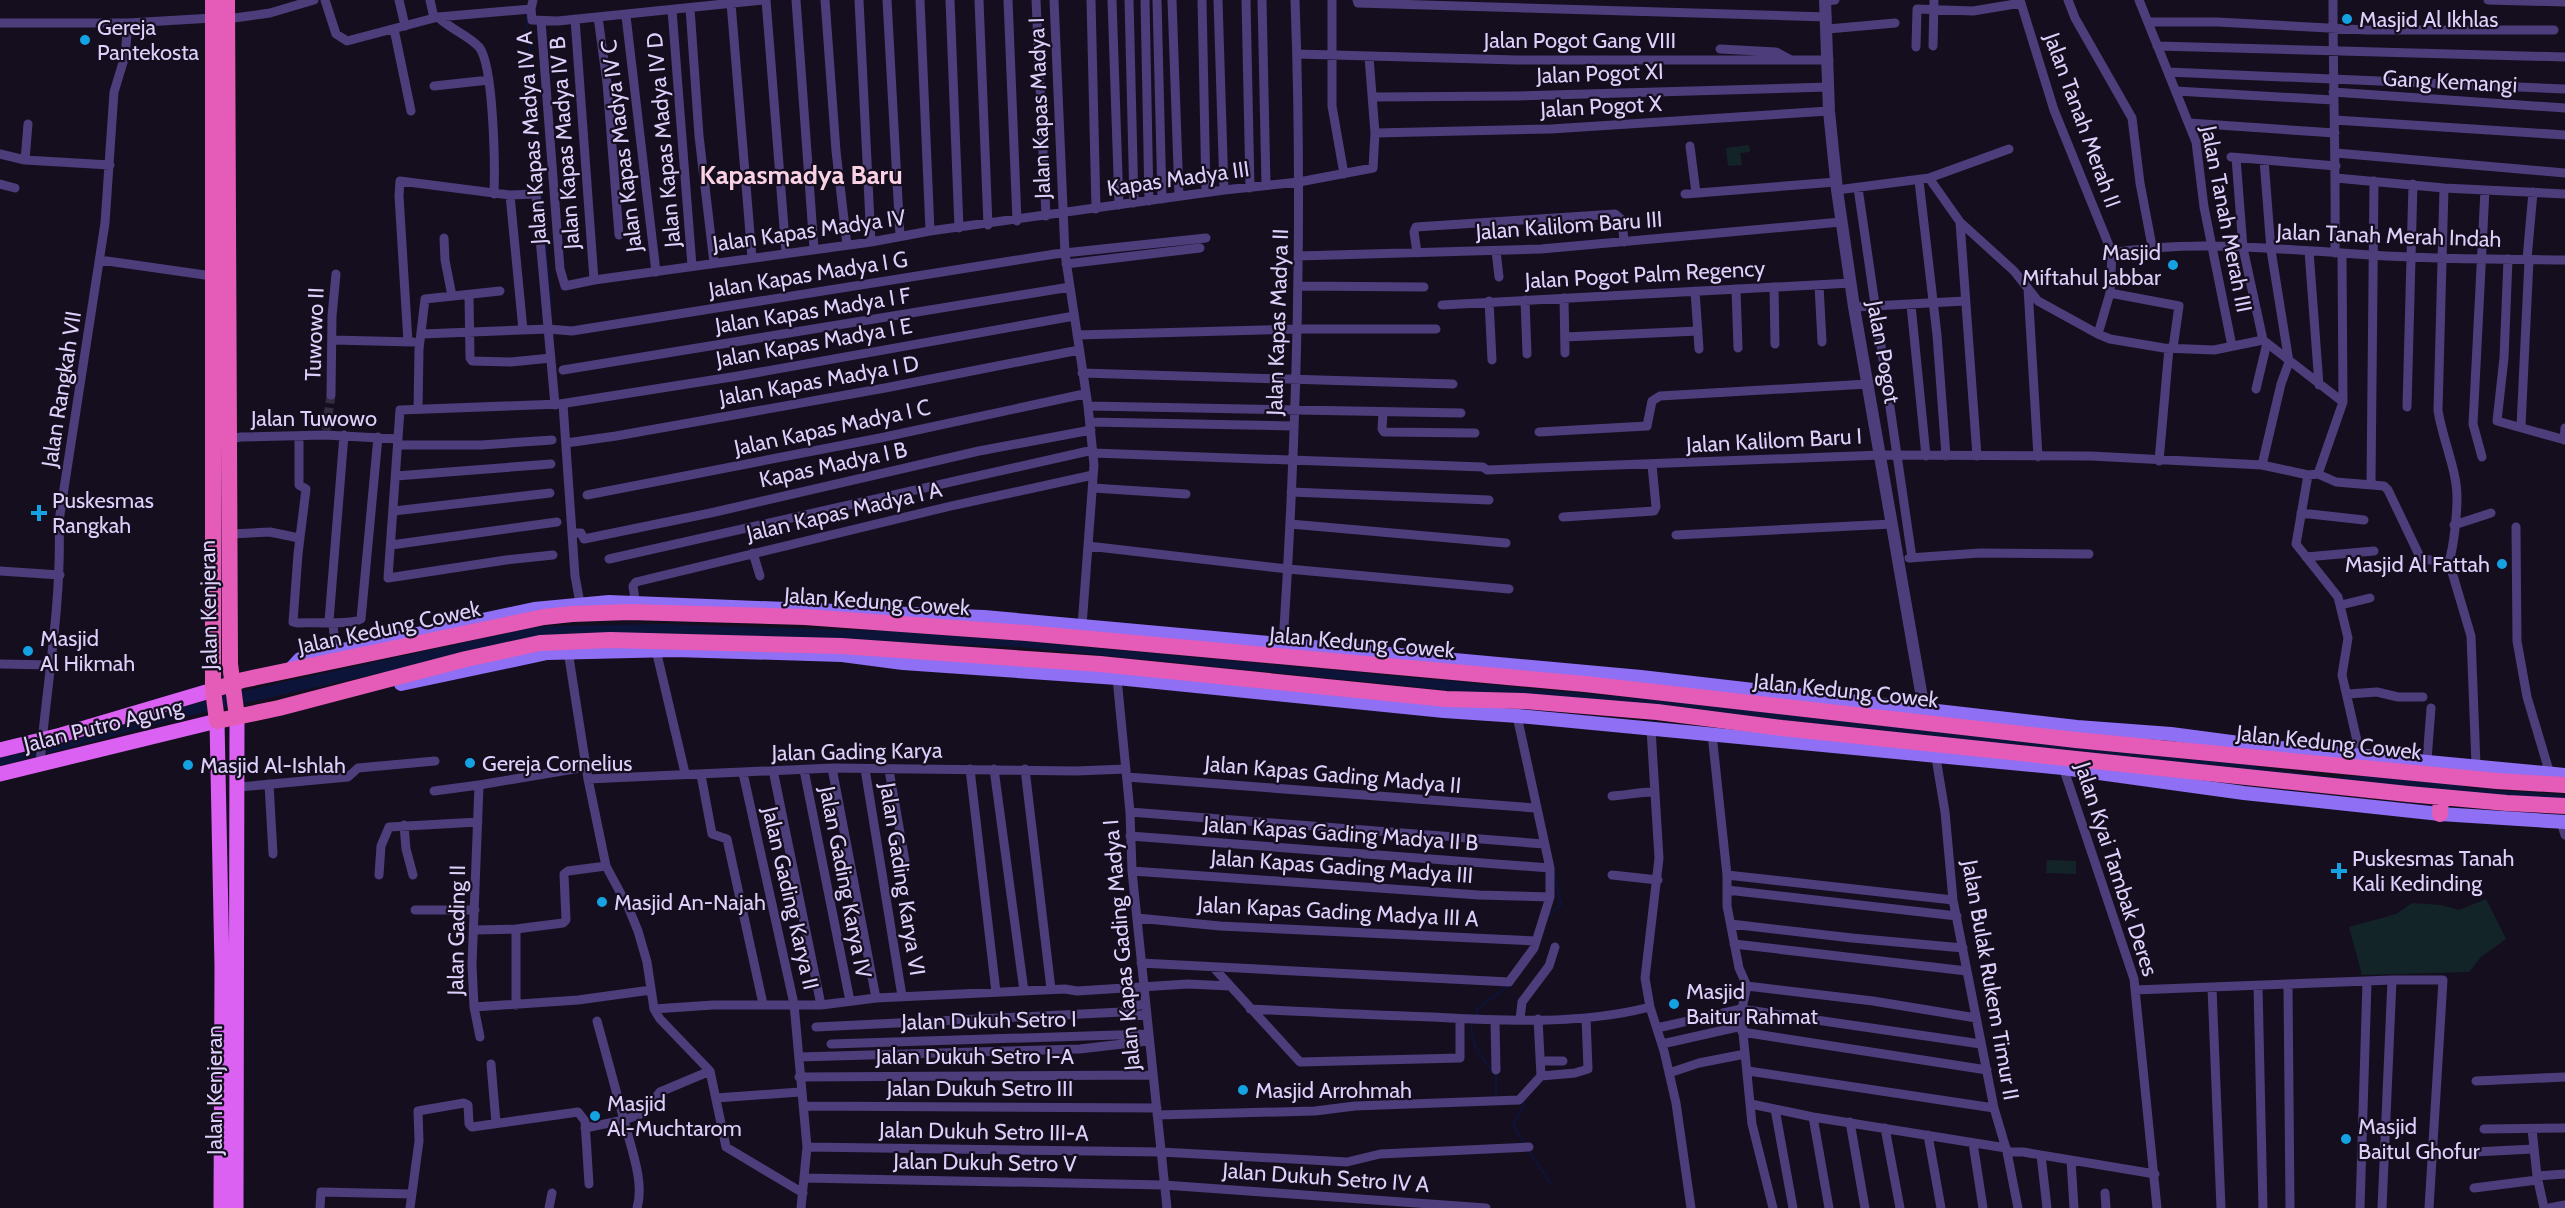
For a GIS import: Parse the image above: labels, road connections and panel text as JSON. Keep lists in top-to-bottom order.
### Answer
{
  "streets": {
    "highway": ["Jalan Kedung Cowek", "Jalan Kenjeran"],
    "main road": ["Jalan Putro Agung"],
    "street": [
      "Jalan Pogot Gang VIII",
      "Jalan Pogot XI",
      "Gang Kemangi",
      "Jalan Pogot X",
      "Jalan Kapas Madya I",
      "Jalan Tanah Merah II",
      "Jalan Kapas Madya IV A",
      "Jalan Kapas Madya IV D",
      "Jalan Kapas Madya IV B",
      "Jalan Kapas Madya IV C",
      "Kapas Madya III",
      "Jalan Tanah Merah III",
      "Jalan Kalilom Baru III",
      "Jalan Kapas Madya IV",
      "Jalan Tanah Merah Indah",
      "Jalan Kapas Madya I G",
      "Jalan Pogot Palm Regency",
      "Jalan Kapas Madya I F",
      "Jalan Kapas Madya II",
      "Tuwowo II",
      "Jalan Kapas Madya I E",
      "Jalan Pogot",
      "Jalan Kapas Madya I D",
      "Jalan Rangkah VII",
      "Jalan Tuwowo",
      "Jalan Kapas Madya I C",
      "Jalan Kalilom Baru I",
      "Kapas Madya I B",
      "Jalan Kapas Madya I A",
      "Jalan Gading Karya",
      "Jalan Kapas Gading Madya II",
      "Jalan Kapas Gading Madya II B",
      "Jalan Kapas Gading Madya III",
      "Jalan Kyai Tambak Deres",
      "Jalan Gading Karya VI",
      "Jalan Gading Karya IV",
      "Jalan Gading Karya II",
      "Jalan Kapas Gading Madya III A",
      "Jalan Gading II",
      "Jalan Kapas Gading Madya I",
      "Jalan Bulak Rukem Timur II",
      "Jalan Dukuh Setro I",
      "Jalan Dukuh Setro I-A",
      "Jalan Dukuh Setro III",
      "Jalan Dukuh Setro III-A",
      "Jalan Dukuh Setro V",
      "Jalan Dukuh Setro IV A"
    ]
  },
  "crossings": [
    ["Jalan Pogot Gang VIII", "Jalan Kapas Madya II"],
    ["Jalan Pogot Gang VIII", "Jalan Pogot"],
    ["Jalan Pogot XI", "Jalan Pogot"],
    ["Gang Kemangi", "Jalan Tanah Merah III"],
    ["Jalan Pogot X", "Kapas Madya III"],
    ["Jalan Pogot X", "Jalan Pogot"],
    ["Jalan Kapas Madya I", "Kapas Madya III"],
    ["Jalan Kapas Madya I", "Jalan Kapas Madya IV"],
    ["Jalan Kapas Madya I", "Jalan Kapas Madya I G"],
    ["Jalan Kapas Madya I", "Jalan Kapas Madya I F"],
    ["Jalan Kapas Madya I", "Jalan Kapas Madya I E"],
    ["Jalan Kapas Madya I", "Jalan Kapas Madya I D"],
    ["Jalan Kapas Madya I", "Jalan Kapas Madya I C"],
    ["Jalan Kapas Madya I", "Jalan Kalilom Baru I"],
    ["Jalan Kapas Madya I", "Kapas Madya I B"],
    ["Jalan Kapas Madya I", "Jalan Kapas Madya I A"],
    ["Jalan Kapas Madya I", "Jalan Kedung Cowek"],
    ["Jalan Kapas Madya IV A", "Jalan Kapas Madya IV B"],
    ["Jalan Kapas Madya IV A", "Jalan Kapas Madya IV"],
    ["Jalan Kapas Madya IV D", "Jalan Kapas Madya IV B"],
    ["Jalan Kapas Madya IV D", "Jalan Kapas Madya IV"],
    ["Jalan Kapas Madya IV B", "Jalan Kapas Madya IV C"],
    ["Jalan Kapas Madya IV B", "Jalan Kapas Madya IV"],
    ["Jalan Kapas Madya IV C", "Jalan Kapas Madya IV"],
    ["Kapas Madya III", "Jalan Kapas Madya IV"],
    ["Kapas Madya III", "Jalan Kapas Madya II"],
    ["Jalan Tanah Merah III", "Jalan Tanah Merah Indah"],
    ["Jalan Kalilom Baru III", "Jalan Kapas Madya II"],
    ["Jalan Kalilom Baru III", "Jalan Pogot"],
    ["Jalan Kapas Madya I G", "Tuwowo II"],
    ["Jalan Pogot Palm Regency", "Jalan Pogot"],
    ["Jalan Kapas Madya II", "Jalan Kalilom Baru I"],
    ["Jalan Kapas Madya II", "Kapas Madya I B"],
    ["Jalan Kapas Madya II", "Jalan Kedung Cowek"],
    ["Jalan Pogot", "Jalan Kalilom Baru I"],
    ["Jalan Pogot", "Jalan Kedung Cowek"],
    ["Jalan Rangkah VII", "Jalan Putro Agung"],
    ["Jalan Tuwowo", "Jalan Kenjeran"],
    ["Jalan Kapas Madya I A", "Jalan Kedung Cowek"],
    ["Jalan Kedung Cowek", "Jalan Kyai Tambak Deres"],
    ["Jalan Kedung Cowek", "Jalan Kapas Gading Madya I"],
    ["Jalan Kedung Cowek", "Jalan Bulak Rukem Timur II"],
    ["Jalan Kenjeran", "Jalan Putro Agung"],
    ["Jalan Gading Karya", "Jalan Kapas Gading Madya II"],
    ["Jalan Gading Karya", "Jalan Gading Karya VI"],
    ["Jalan Gading Karya", "Jalan Gading Karya IV"],
    ["Jalan Gading Karya", "Jalan Gading Karya II"],
    ["Jalan Gading Karya", "Jalan Kapas Gading Madya I"],
    ["Jalan Kapas Gading Madya II", "Jalan Kapas Gading Madya I"],
    ["Jalan Kapas Gading Madya II B", "Jalan Kapas Gading Madya I"],
    ["Jalan Kapas Gading Madya III", "Jalan Kapas Gading Madya I"],
    ["Jalan Gading Karya VI", "Jalan Gading Karya II"],
    ["Jalan Gading Karya IV", "Jalan Gading Karya II"],
    ["Jalan Gading Karya II", "Jalan Kapas Gading Madya I"],
    ["Jalan Kapas Gading Madya III A", "Jalan Kapas Gading Madya I"],
    ["Jalan Kapas Gading Madya I", "Jalan Dukuh Setro I"],
    ["Jalan Kapas Gading Madya I", "Jalan Dukuh Setro I-A"],
    ["Jalan Kapas Gading Madya I", "Jalan Dukuh Setro III"],
    ["Jalan Kapas Gading Madya I", "Jalan Dukuh Setro III-A"],
    ["Jalan Kapas Gading Madya I", "Jalan Dukuh Setro V"],
    ["Jalan Kapas Gading Madya I", "Jalan Dukuh Setro IV A"],
    ["Jalan Dukuh Setro V", "Jalan Dukuh Setro IV A"]
  ],
  "districts": ["Kapasmadya Baru"],
  "places": {
    "other": [
      "Masjid Al Ikhlas",
      "Gereja Pantekosta",
      "Masjid Miftahul Jabbar",
      "Masjid Al Fattah",
      "Masjid Al Hikmah",
      "Gereja Cornelius",
      "Masjid Al-Ishlah",
      "Masjid An-Najah",
      "Masjid Baitur Rahmat",
      "Masjid Arrohmah",
      "Masjid Al-Muchtarom",
      "Masjid Baitul Ghofur"
    ],
    "health": ["Puskesmas Rangkah", "Puskesmas Tanah Kali Kedinding"]
  }
}
